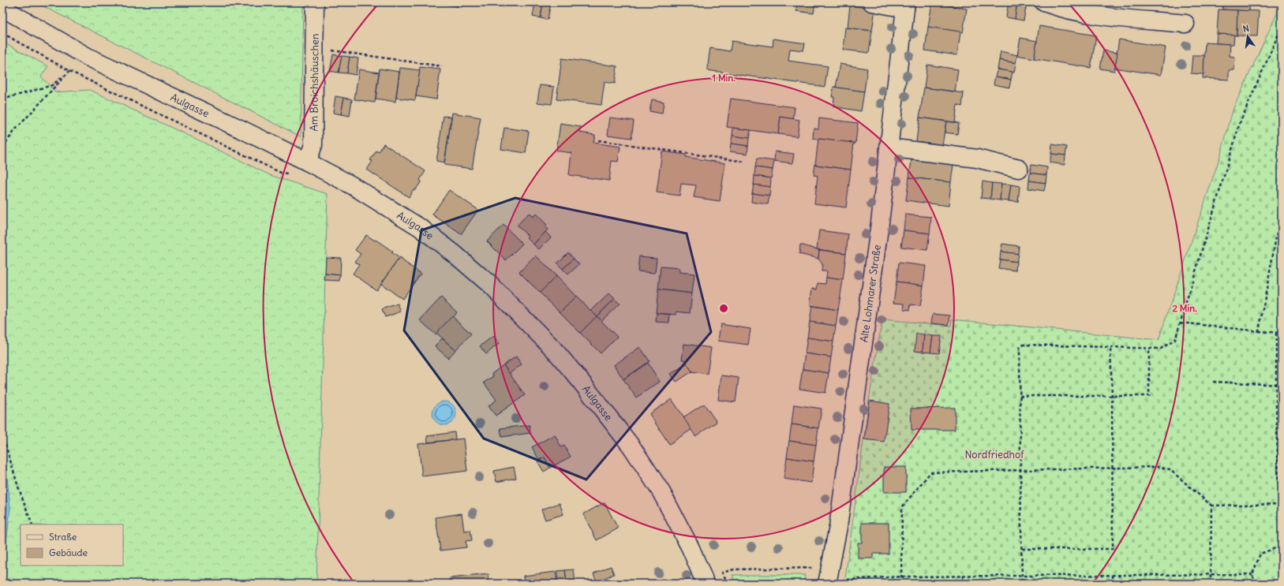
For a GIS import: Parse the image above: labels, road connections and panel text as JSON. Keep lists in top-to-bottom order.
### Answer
{
  "streets": {
    "main road": ["Am Broichshäuschen", "Aulgasse", "Alte Lohmarer Straße"]
  },
  "crossings": [
    ["Am Broichshäuschen", "Aulgasse"]
  ],
  "parks": ["Nordfriedhof"],
  "legend": ["Straße", "Gebäude"],
  "north": "top",
  "rings": ["1 Min.", "2 Min."]
}
